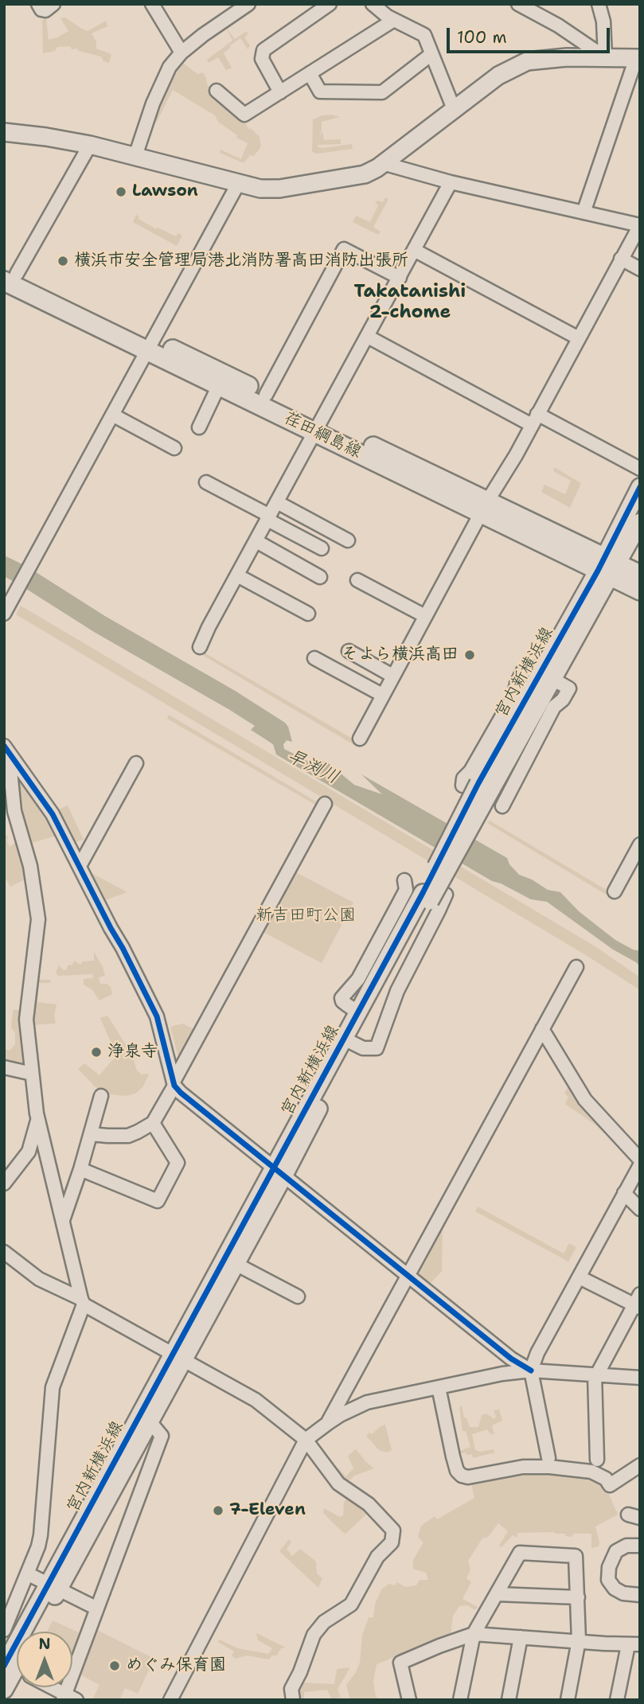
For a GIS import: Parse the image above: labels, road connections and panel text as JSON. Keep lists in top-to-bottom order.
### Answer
{
  "streets": {
    "main road": ["荏田綱島線"],
    "street": ["宮内新横浜線"]
  },
  "crossings": [
    ["荏田綱島線", "宮内新横浜線"]
  ],
  "districts": ["Takatanishi 2-chome"],
  "water": ["早渕川"],
  "parks": ["新吉田町公園"],
  "places": [
    "Lawson",
    "横浜市安全管理局港北消防署高田消防出張所",
    "そよら横浜高田",
    "浄泉寺",
    "7-Eleven",
    "めぐみ保育園"
  ],
  "scale_bar": "100 m",
  "north": "top"
}
